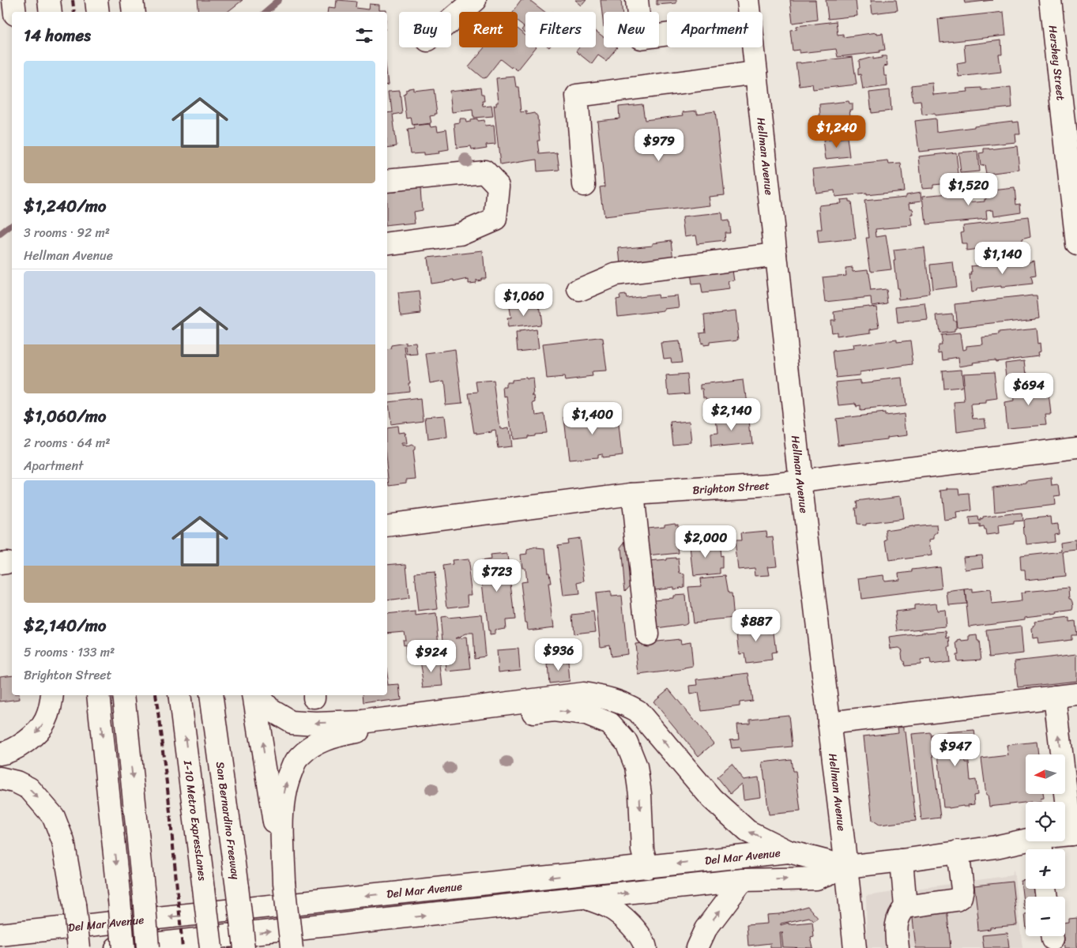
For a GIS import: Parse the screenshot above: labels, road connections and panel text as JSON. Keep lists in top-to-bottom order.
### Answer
{
  "streets": {
    "main road": [
      "Hershey Street",
      "Hellman Avenue",
      "Brighton Street",
      "I-10 Metro ExpressLanes",
      "San Bernardino Freeway",
      "Del Mar Avenue"
    ]
  },
  "crossings": [
    ["Hellman Avenue", "Brighton Street"],
    ["Hellman Avenue", "Del Mar Avenue"]
  ],
  "north": "left",
  "page": {
    "chip": [
      "Buy",
      "Rent",
      "Filters",
      "New",
      "Apartment"
    ],
    "heading": "14 homes",
    "list": [
      {
        "name": "$1,240/mo",
        "note": "3 rooms · 92 m² · Hellman Avenue"
      },
      {
        "name": "$1,060/mo",
        "note": "2 rooms · 64 m² · Apartment"
      },
      {
        "name": "$2,140/mo",
        "note": "5 rooms · 133 m² · Brighton Street"
      }
    ],
    "price": [
      "$1,240",
      "$979",
      "$1,520",
      "$1,140",
      "$1,060",
      "$694",
      "$2,140",
      "$1,400",
      "$2,000",
      "$723",
      "$887",
      "$936",
      "$924",
      "$947"
    ],
    "map_buttons": ["+", "−"]
  }
}
